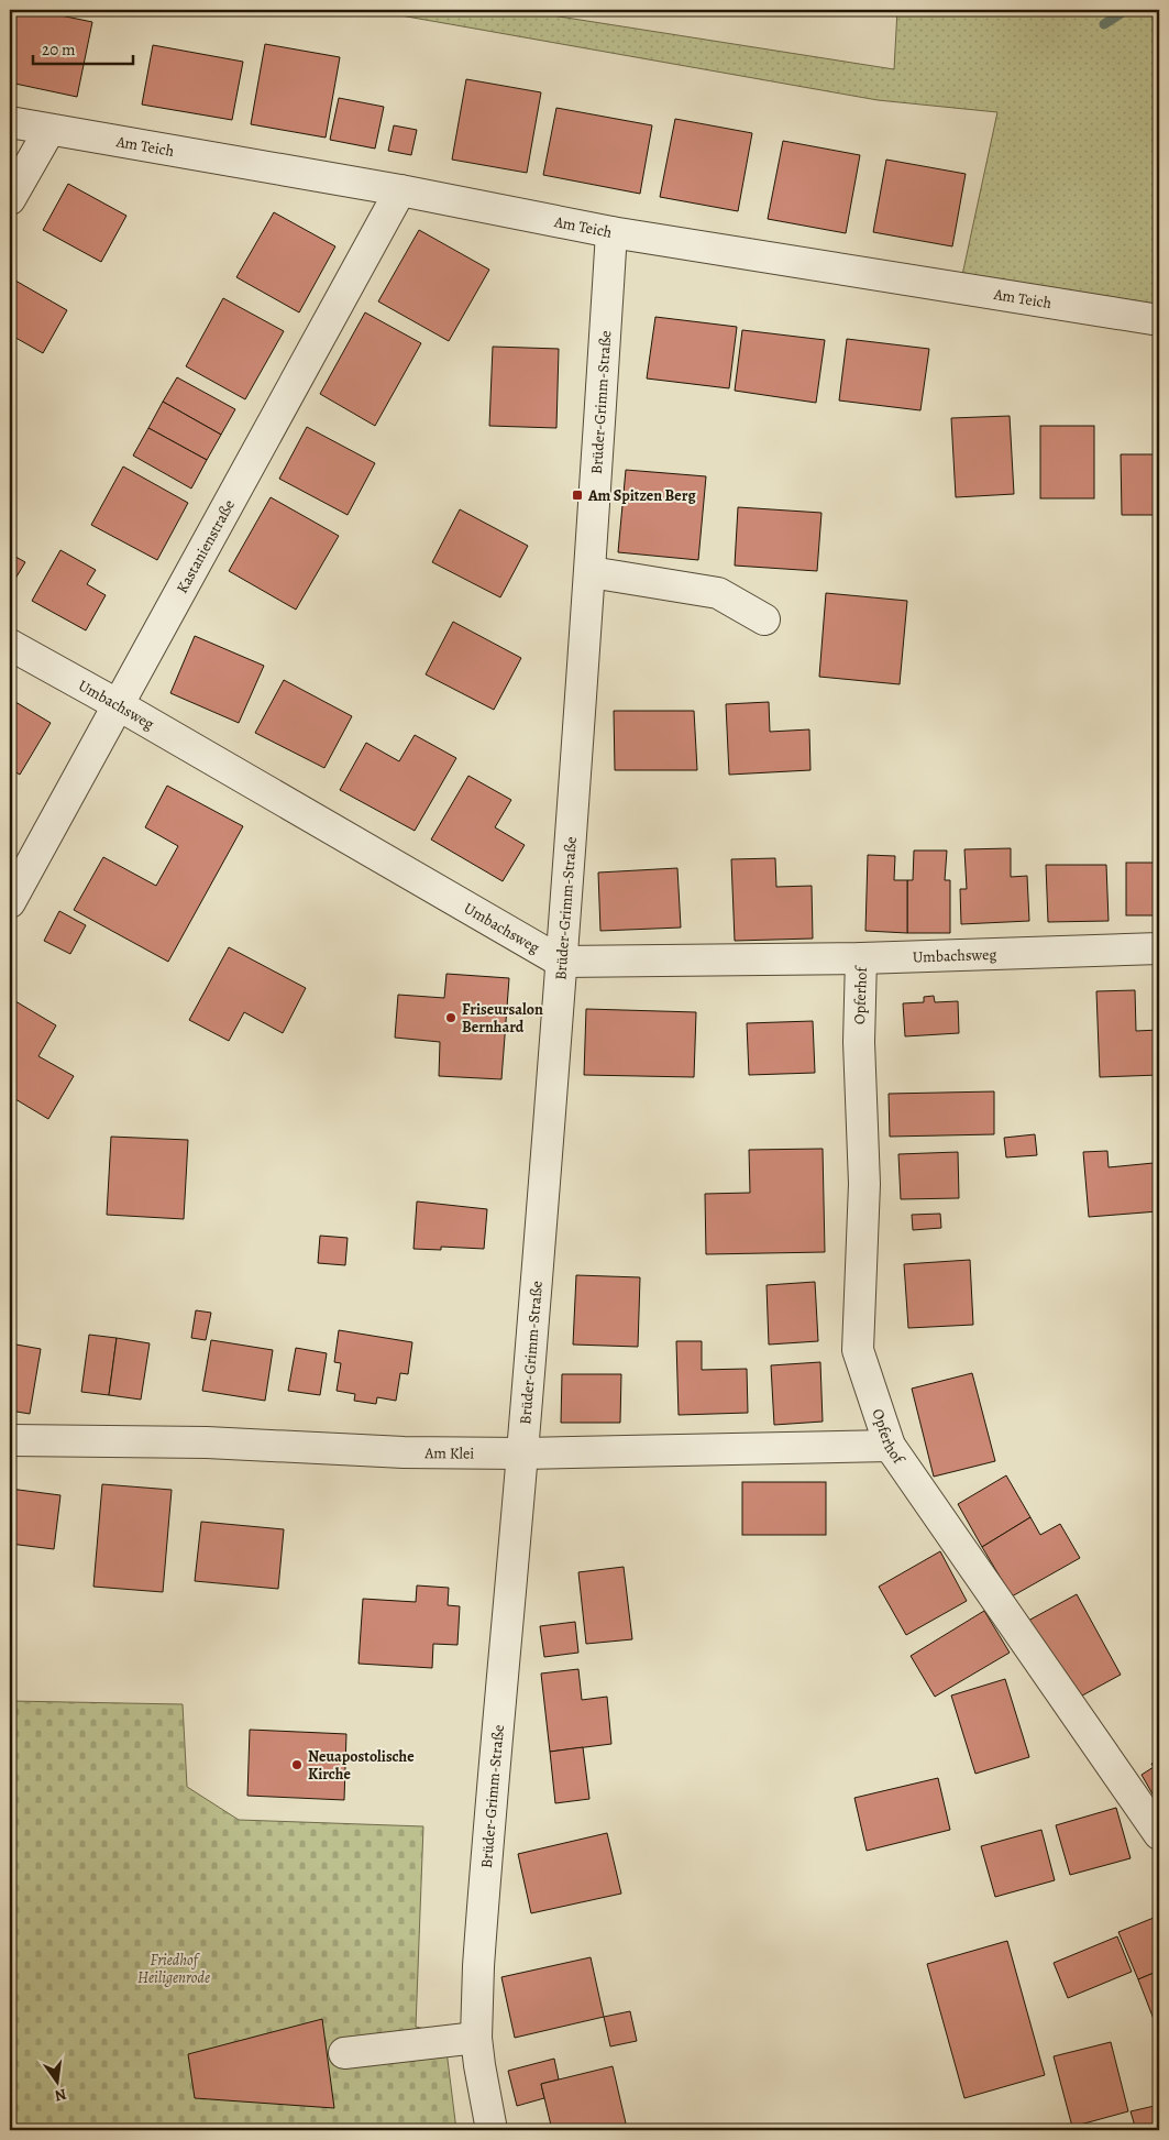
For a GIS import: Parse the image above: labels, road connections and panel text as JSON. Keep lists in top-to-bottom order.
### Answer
{
  "streets": {
    "street": [
      "Am Teich",
      "Brüder-Grimm-Straße",
      "Kastanienstraße",
      "Umbachsweg",
      "Opferhof",
      "Am Klei"
    ]
  },
  "crossings": [
    ["Am Teich", "Brüder-Grimm-Straße"],
    ["Am Teich", "Kastanienstraße"],
    ["Brüder-Grimm-Straße", "Umbachsweg"],
    ["Brüder-Grimm-Straße", "Am Klei"],
    ["Kastanienstraße", "Umbachsweg"],
    ["Umbachsweg", "Opferhof"],
    ["Opferhof", "Am Klei"]
  ],
  "parks": ["Friedhof Heiligenrode"],
  "places": {
    "transit": ["Am Spitzen Berg"],
    "other": ["Friseursalon Bernhard", "Neuapostolische Kirche"]
  },
  "scale_bar": "20 m",
  "north": "bottom"
}
